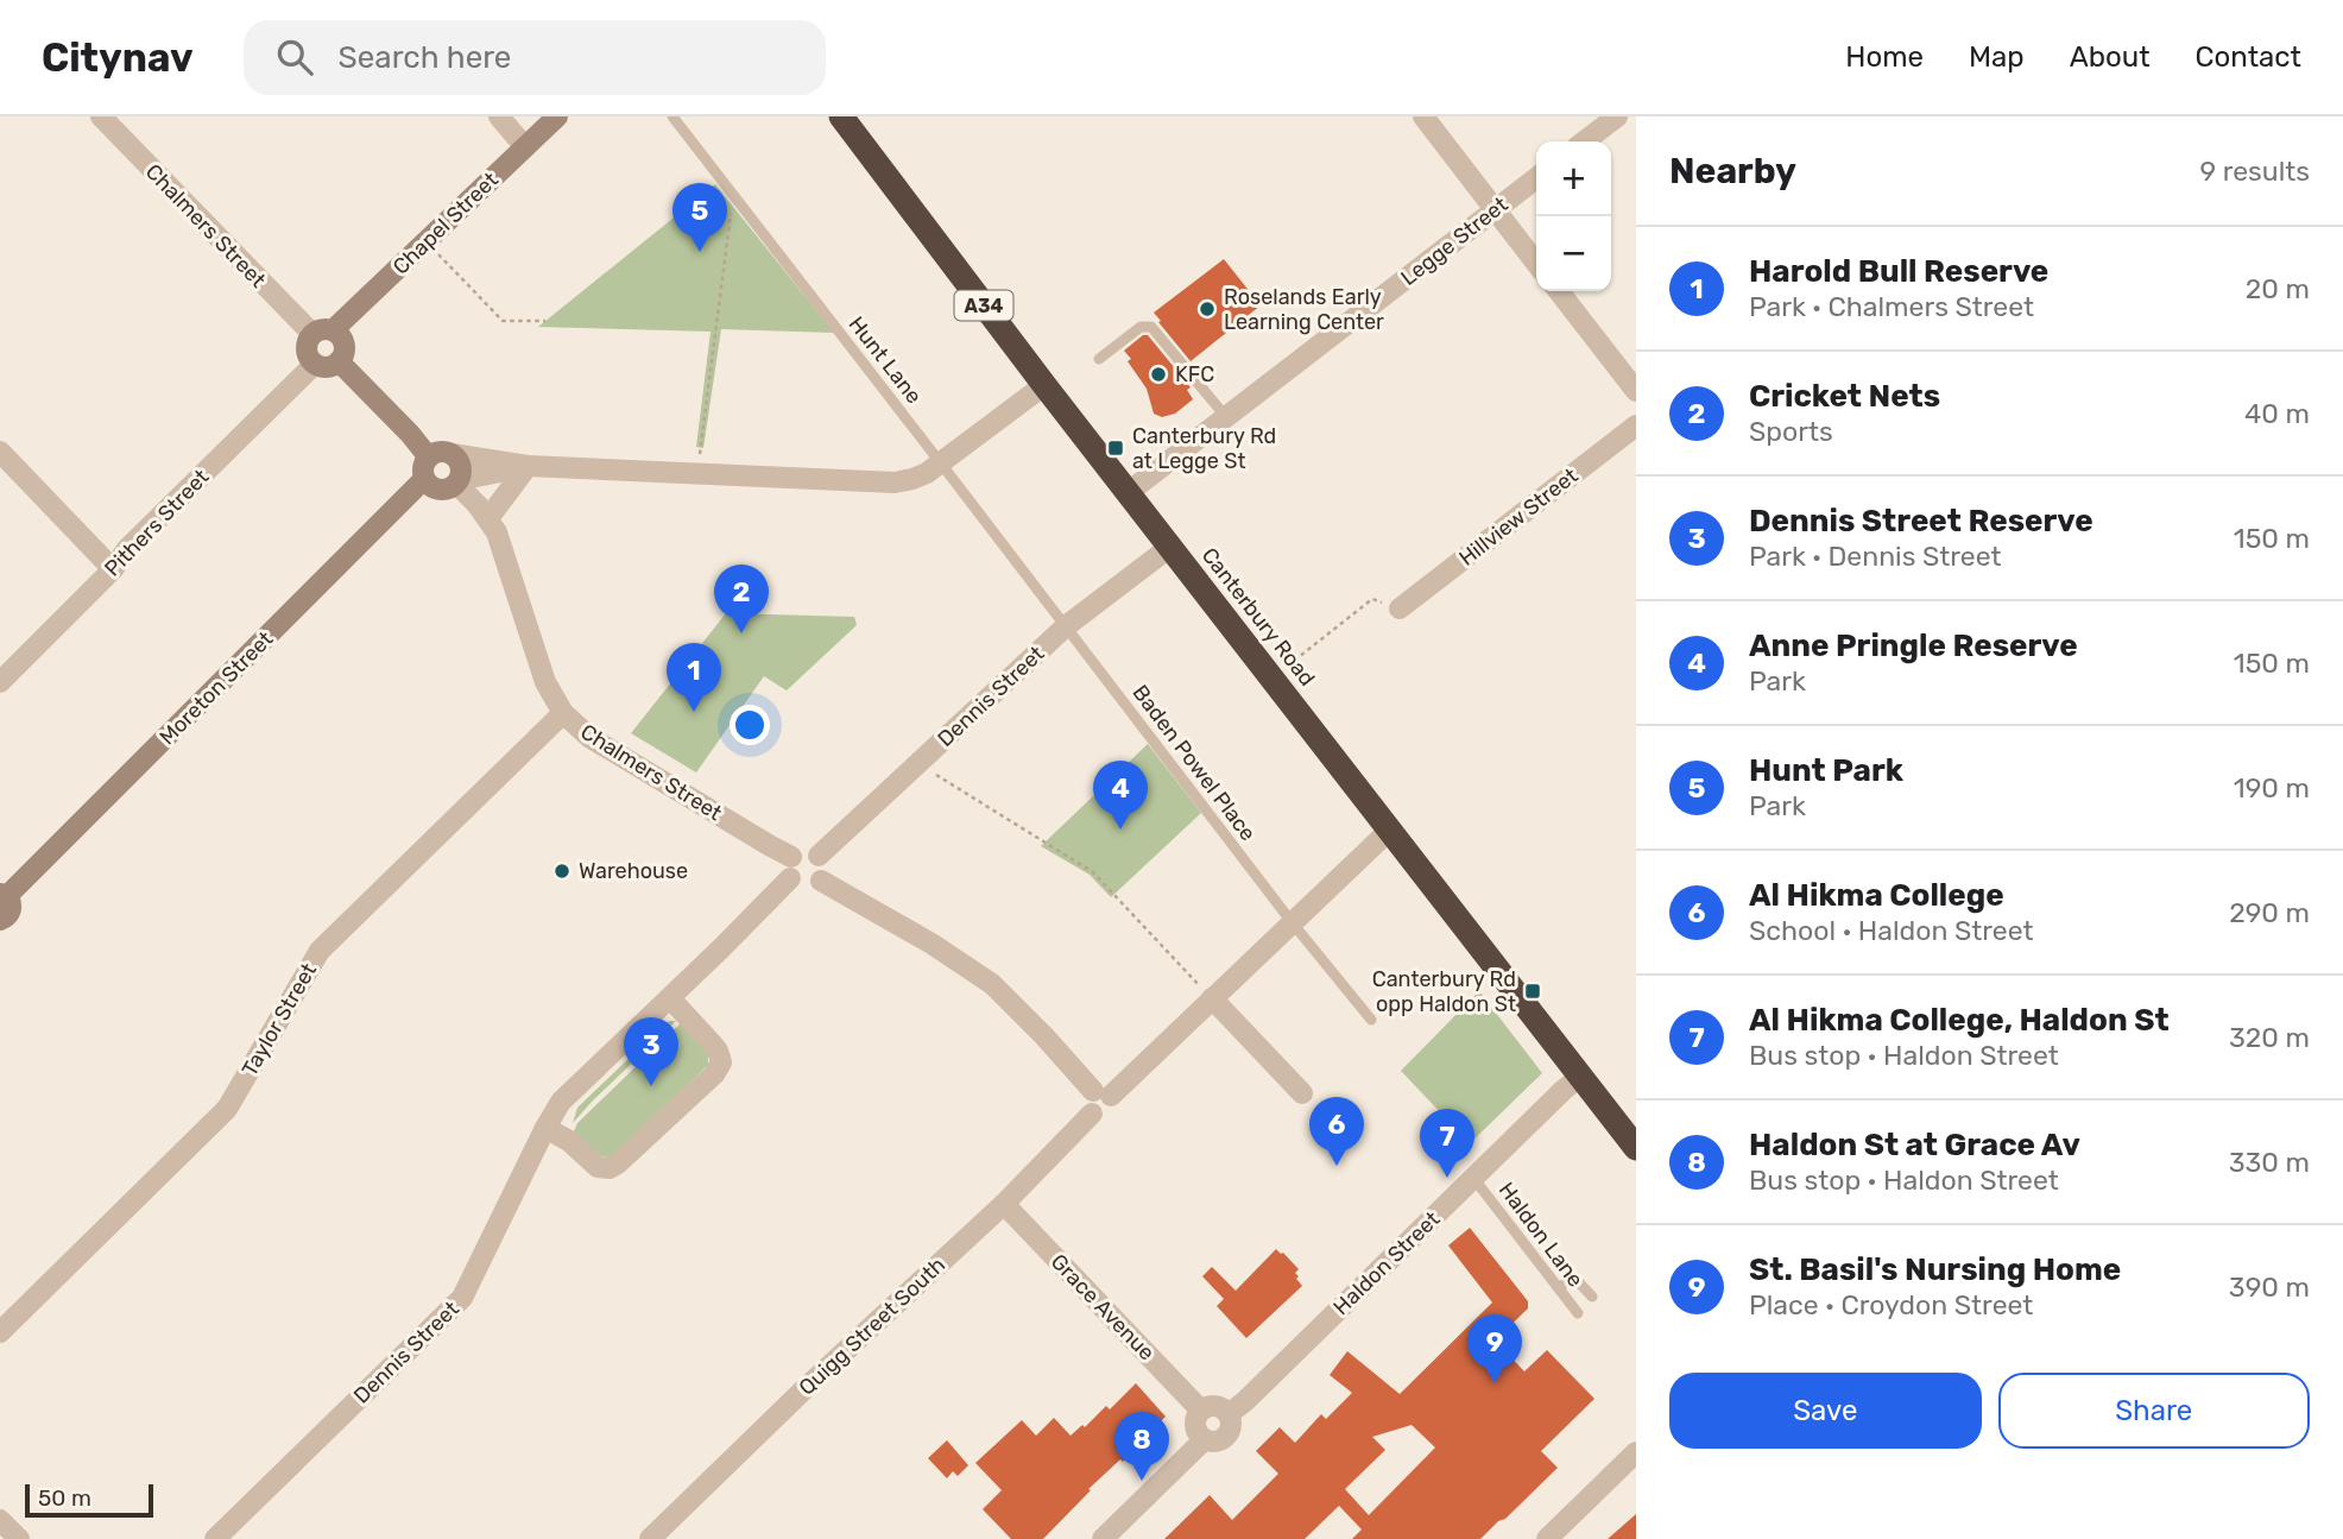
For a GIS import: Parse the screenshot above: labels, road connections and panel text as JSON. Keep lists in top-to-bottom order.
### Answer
{
  "streets": {
    "highway": ["A34", "Canterbury Road"],
    "street": [
      "Chapel Street",
      "Chalmers Street",
      "Legge Street",
      "Hillview Street",
      "Pithers Street",
      "Moreton Street",
      "Dennis Street",
      "Taylor Street",
      "Haldon Street",
      "Grace Avenue",
      "Quigg Street South"
    ],
    "lane": ["Hunt Lane", "Baden Powel Place", "Haldon Lane"]
  },
  "crossings": [
    ["Chapel Street", "Chalmers Street"],
    ["Chapel Street", "Pithers Street"],
    ["Chalmers Street", "Pithers Street"],
    ["Chalmers Street", "Moreton Street"],
    ["Chalmers Street", "Dennis Street"],
    ["Chalmers Street", "Taylor Street"],
    ["Legge Street", "Canterbury Road"],
    ["Hunt Lane", "Dennis Street"],
    ["Hunt Lane", "Baden Powel Place"],
    ["Canterbury Road", "Dennis Street"],
    ["Canterbury Road", "Haldon Street"],
    ["Dennis Street", "Baden Powel Place"],
    ["Haldon Lane", "Haldon Street"],
    ["Haldon Street", "Grace Avenue"],
    ["Grace Avenue", "Quigg Street South"]
  ],
  "places": {
    "other": ["Roselands Early Learning Center", "KFC", "Warehouse"],
    "transit": ["Canterbury Rd at Legge St", "Canterbury Rd opp Haldon St"]
  },
  "scale_bar": "50 m",
  "page": {
    "header": "Citynav",
    "search": "Search here",
    "nav": [
      "Home",
      "Map",
      "About",
      "Contact"
    ],
    "heading": ["Nearby", "9 results"],
    "map_buttons": ["+", "−"],
    "pins": [
      "5",
      "2",
      "1",
      "4",
      "3",
      "6",
      "7",
      "9",
      "8"
    ],
    "list": [
      {
        "mark": "1",
        "name": "Harold Bull Reserve",
        "note": "Park · Chalmers Street",
        "value": "20 m"
      },
      {
        "mark": "2",
        "name": "Cricket Nets",
        "note": "Sports",
        "value": "40 m"
      },
      {
        "mark": "3",
        "name": "Dennis Street Reserve",
        "note": "Park · Dennis Street",
        "value": "150 m"
      },
      {
        "mark": "4",
        "name": "Anne Pringle Reserve",
        "note": "Park",
        "value": "150 m"
      },
      {
        "mark": "5",
        "name": "Hunt Park",
        "note": "Park",
        "value": "190 m"
      },
      {
        "mark": "6",
        "name": "Al Hikma College",
        "note": "School · Haldon Street",
        "value": "290 m"
      },
      {
        "mark": "7",
        "name": "Al Hikma College, Haldon St",
        "note": "Bus stop · Haldon Street",
        "value": "320 m"
      },
      {
        "mark": "8",
        "name": "Haldon St at Grace Av",
        "note": "Bus stop · Haldon Street",
        "value": "330 m"
      },
      {
        "mark": "9",
        "name": "St. Basil's Nursing Home",
        "note": "Place · Croydon Street",
        "value": "390 m"
      }
    ],
    "buttons": ["Save", "Share"],
    "scale": "50 m"
  }
}
